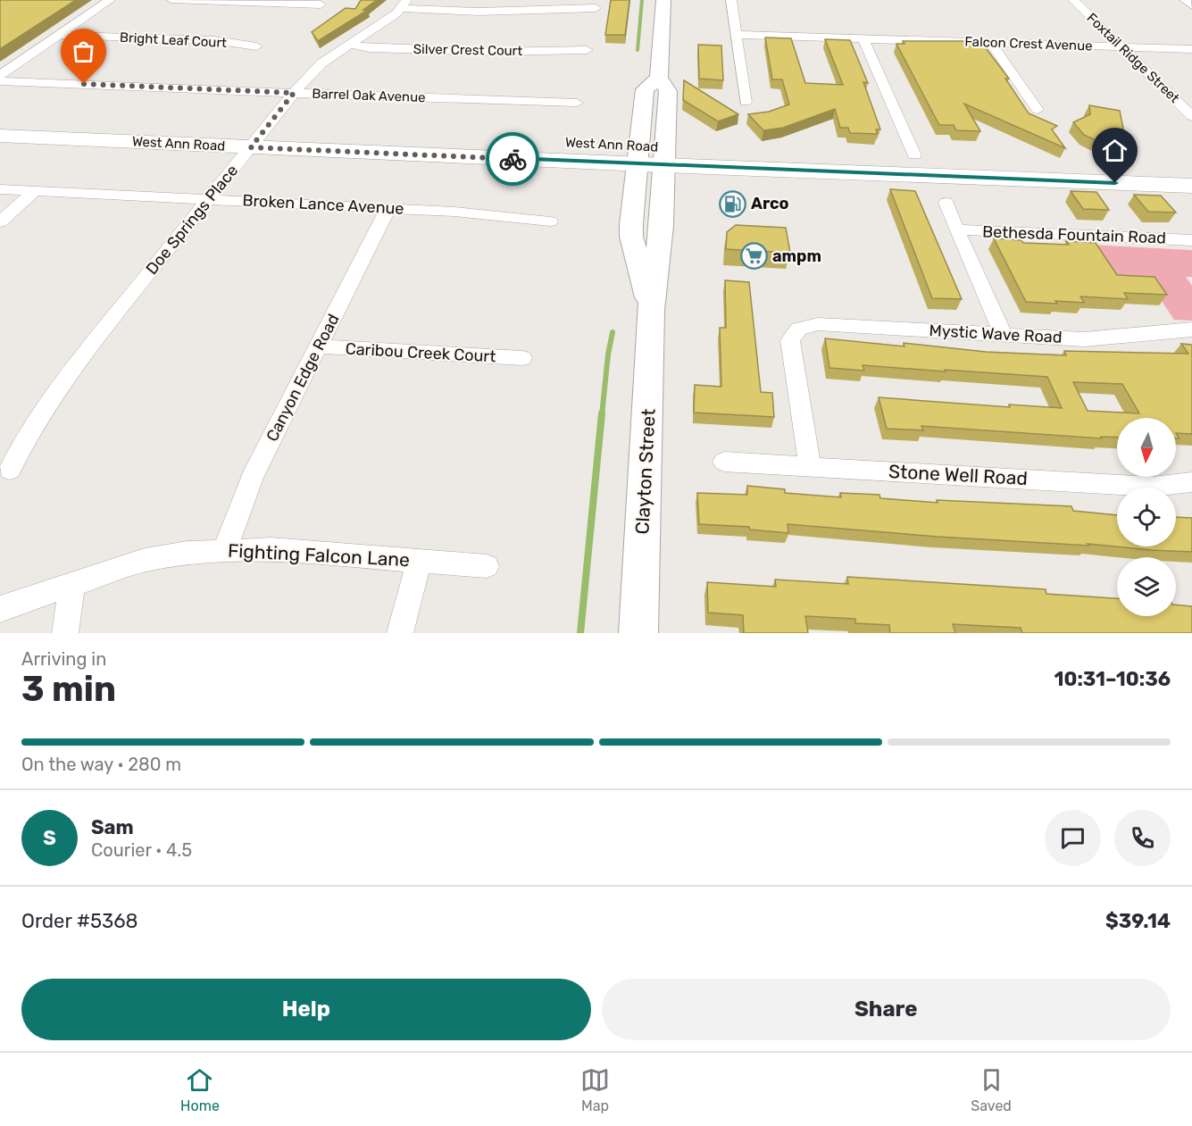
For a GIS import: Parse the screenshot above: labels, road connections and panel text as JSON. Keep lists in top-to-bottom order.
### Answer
{
  "streets": {
    "main road": ["West Ann Road"],
    "street": [
      "Bright Leaf Court",
      "Falcon Crest Avenue",
      "Silver Crest Court",
      "Foxtail Ridge Street",
      "Barrel Oak Avenue",
      "Broken Lance Avenue",
      "Doe Springs Place",
      "Bethesda Fountain Road",
      "Mystic Wave Road",
      "Caribou Creek Court",
      "Canyon Edge Road",
      "Clayton Street",
      "Stone Well Road",
      "Fighting Falcon Lane"
    ]
  },
  "crossings": [
    ["Falcon Crest Avenue", "Foxtail Ridge Street"],
    ["Silver Crest Court", "Doe Springs Place"],
    ["Barrel Oak Avenue", "Doe Springs Place"],
    ["West Ann Road", "Doe Springs Place"],
    ["West Ann Road", "Clayton Street"],
    ["Broken Lance Avenue", "Doe Springs Place"],
    ["Broken Lance Avenue", "Canyon Edge Road"],
    ["Mystic Wave Road", "Stone Well Road"],
    ["Caribou Creek Court", "Canyon Edge Road"],
    ["Canyon Edge Road", "Fighting Falcon Lane"]
  ],
  "places": {
    "fuel station": ["Arco"],
    "supermarket": ["ampm"]
  },
  "north": "bottom",
  "page": {
    "heading": ["3 min", "Arriving in", "10:31–10:36"],
    "panel": [
      "Sam",
      "Courier · 4.5",
      "Order #5368",
      "$39.14"
    ],
    "bar": "On the way · 280 m",
    "round": "S",
    "buttons": ["Help", "Share"],
    "tabs": ["Home", "Map", "Saved"]
  }
}
